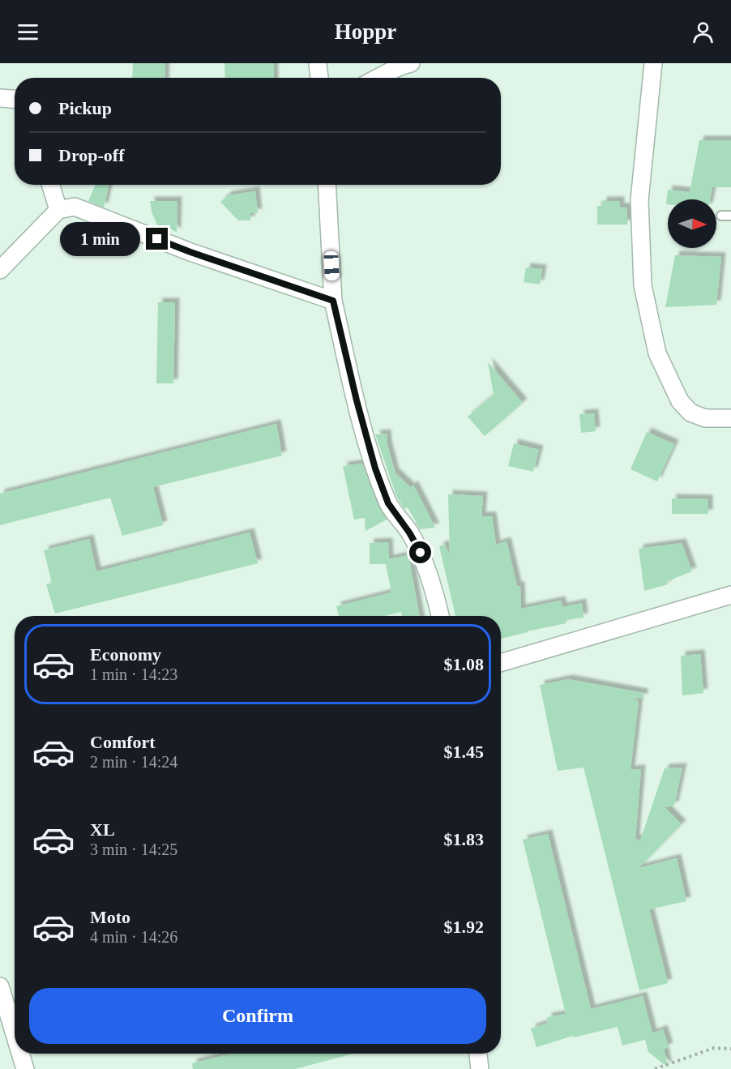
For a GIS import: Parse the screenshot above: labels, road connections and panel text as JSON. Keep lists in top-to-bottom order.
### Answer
{
  "north": "right",
  "page": {
    "header": "Hoppr",
    "banner": ["Pickup", "Drop-off"],
    "bubble": "1 min",
    "list": [
      {
        "name": "Economy",
        "note": "1 min · 14:23",
        "value": "$1.08"
      },
      {
        "name": "Comfort",
        "note": "2 min · 14:24",
        "value": "$1.45"
      },
      {
        "name": "XL",
        "note": "3 min · 14:25",
        "value": "$1.83"
      },
      {
        "name": "Moto",
        "note": "4 min · 14:26",
        "value": "$1.92"
      }
    ],
    "buttons": "Confirm"
  }
}
